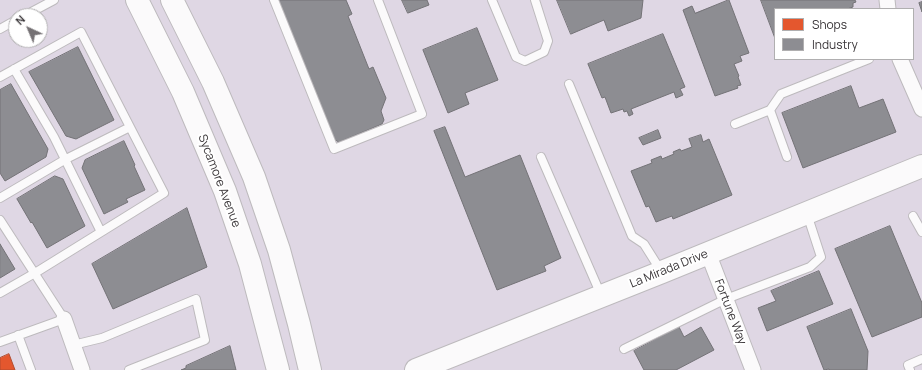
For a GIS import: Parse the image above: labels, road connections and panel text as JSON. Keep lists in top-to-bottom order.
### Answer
{
  "streets": {
    "main road": ["Sycamore Avenue", "La Mirada Drive"],
    "street": ["Fortune Way"]
  },
  "crossings": [
    ["La Mirada Drive", "Fortune Way"]
  ],
  "legend": ["Shops", "Industry"],
  "north": "top left"
}
